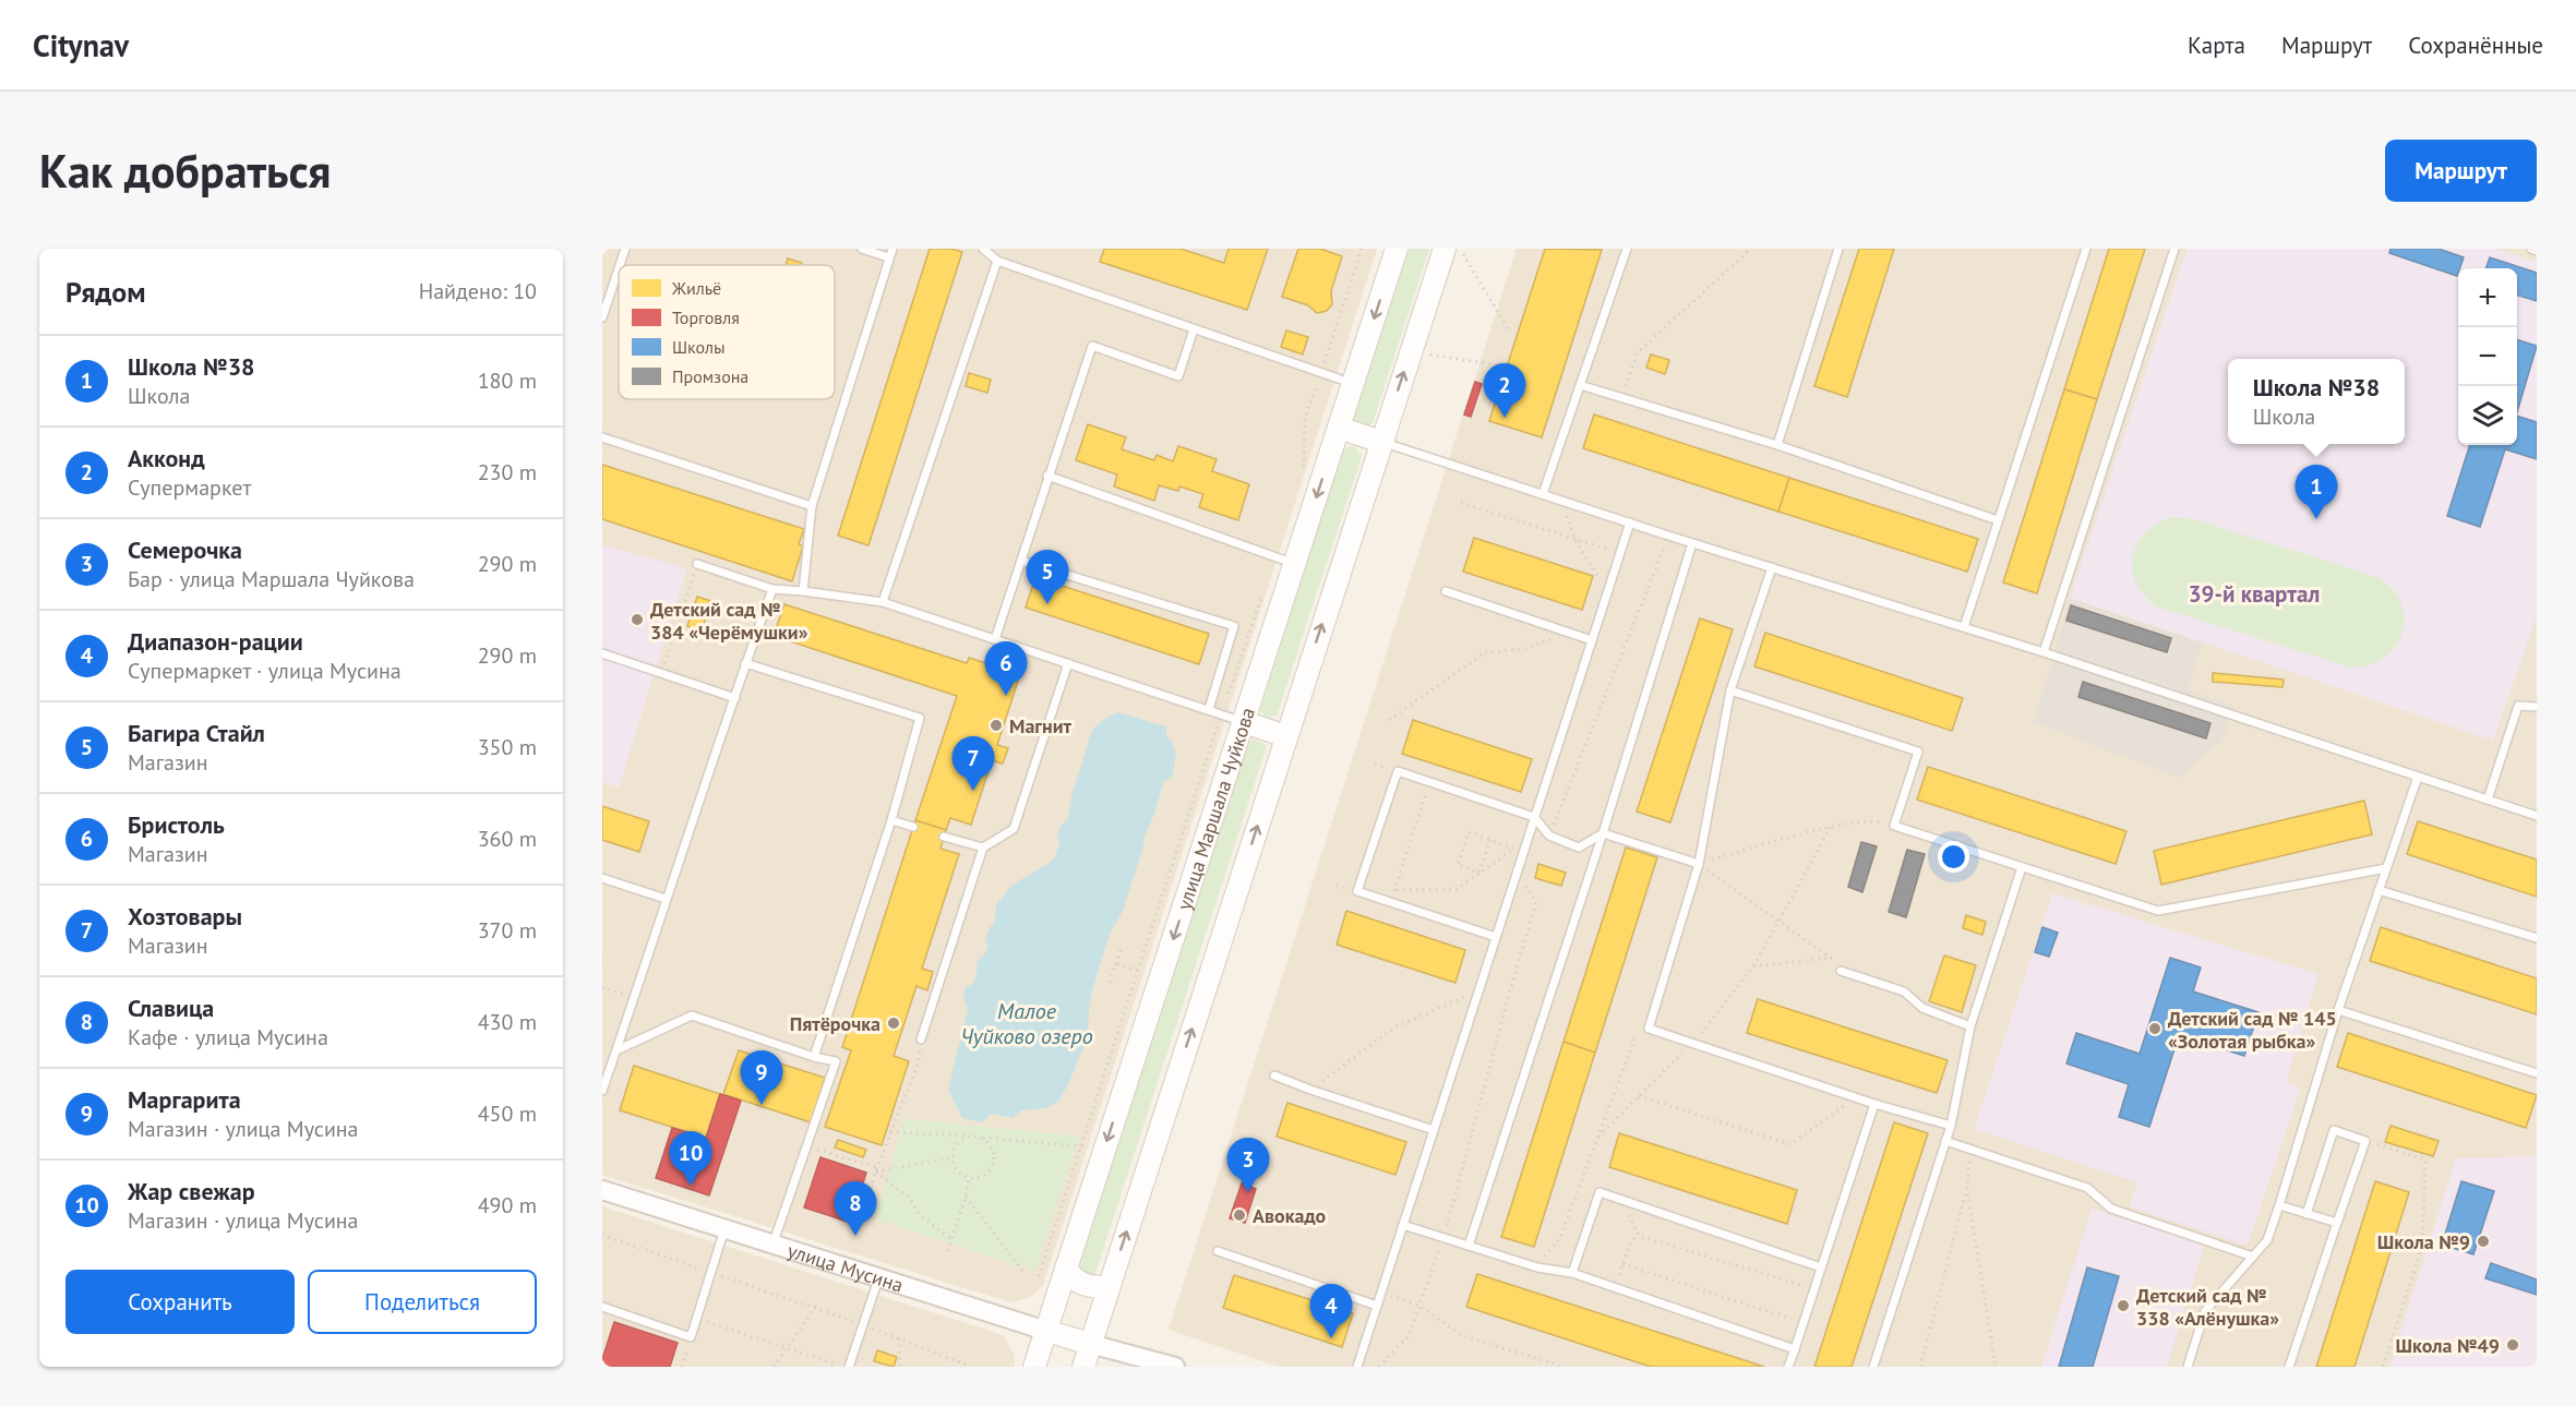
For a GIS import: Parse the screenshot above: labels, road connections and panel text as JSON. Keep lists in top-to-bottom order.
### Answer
{
  "streets": {
    "main road": ["улица Маршала Чуйкова", "улица Мусина"]
  },
  "crossings": [
    ["улица Маршала Чуйкова", "улица Мусина"]
  ],
  "districts": ["39-й квартал"],
  "water": ["Малое Чуйково озеро"],
  "places": [
    "Детский сад № 384 «Черёмушки»",
    "Магнит",
    "Пятёрочка",
    "Детский сад № 145 «Золотая рыбка»",
    "Авокадо",
    "Школа №9",
    "Детский сад № 338 «Алёнушка»",
    "Школа №49"
  ],
  "legend": [
    "Жильё",
    "Торговля",
    "Школы",
    "Промзона"
  ],
  "page": {
    "header": "Citynav",
    "nav": ["Карта", "Маршрут", "Сохранённые"],
    "buttons": [
      "Маршрут",
      ["Сохранить", "Поделиться"]
    ],
    "title": "Как добраться",
    "heading": ["Рядом", "Найдено: 10"],
    "map_buttons": ["+", "−"],
    "list": [
      {
        "mark": "1",
        "name": "Школа №38",
        "note": "Школа",
        "value": "180 m"
      },
      {
        "mark": "2",
        "name": "Акконд",
        "note": "Супермаркет",
        "value": "230 m"
      },
      {
        "mark": "3",
        "name": "Семерочка",
        "note": "Бар · улица Маршала Чуйкова",
        "value": "290 m"
      },
      {
        "mark": "4",
        "name": "Диапазон-рации",
        "note": "Супермаркет · улица Мусина",
        "value": "290 m"
      },
      {
        "mark": "5",
        "name": "Багира Стайл",
        "note": "Магазин",
        "value": "350 m"
      },
      {
        "mark": "6",
        "name": "Бристоль",
        "note": "Магазин",
        "value": "360 m"
      },
      {
        "mark": "7",
        "name": "Хозтовары",
        "note": "Магазин",
        "value": "370 m"
      },
      {
        "mark": "8",
        "name": "Славица",
        "note": "Кафе · улица Мусина",
        "value": "430 m"
      },
      {
        "mark": "9",
        "name": "Маргарита",
        "note": "Магазин · улица Мусина",
        "value": "450 m"
      },
      {
        "mark": "10",
        "name": "Жар свежар",
        "note": "Магазин · улица Мусина",
        "value": "490 m"
      }
    ],
    "popup": ["Школа №38", "Школа"],
    "pins": [
      "2",
      "1",
      "5",
      "6",
      "7",
      "9",
      "10",
      "3",
      "8",
      "4"
    ]
  }
}
